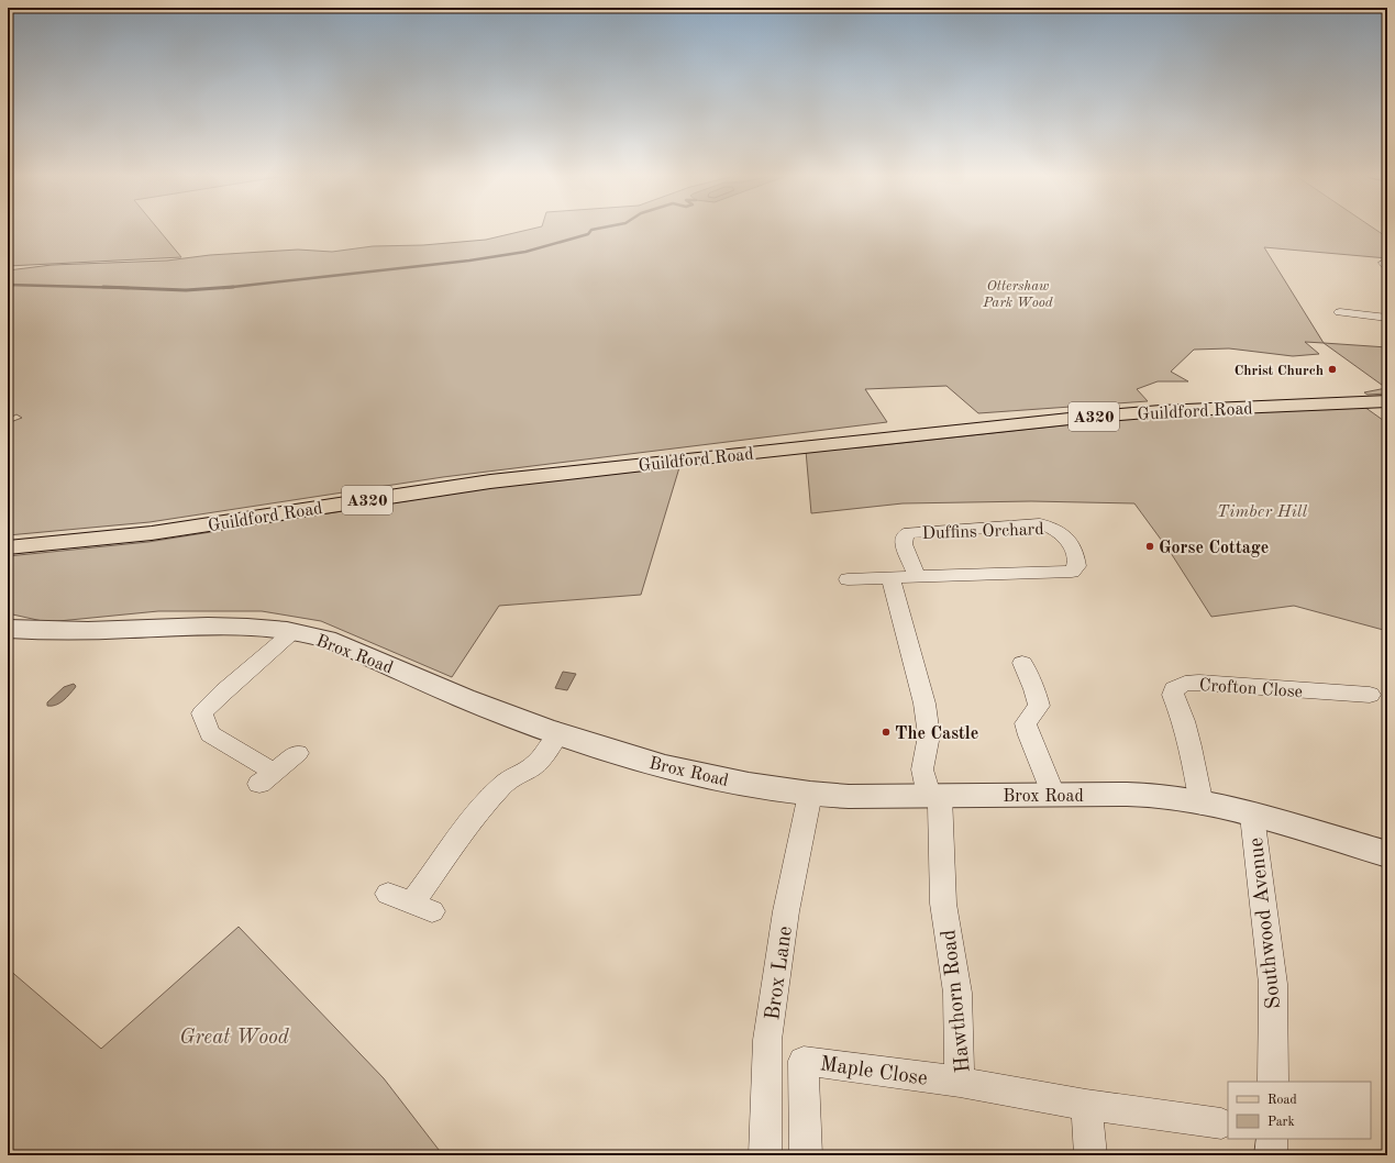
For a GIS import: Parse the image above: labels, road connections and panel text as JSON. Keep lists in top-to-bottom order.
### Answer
{
  "streets": {
    "main road": ["Guildford Road", "A320"],
    "street": [
      "Duffins Orchard",
      "Brox Road",
      "Crofton Close",
      "Southwood Avenue",
      "Brox Lane",
      "Hawthorn Road",
      "Maple Close"
    ]
  },
  "crossings": [
    ["Brox Road", "Crofton Close"],
    ["Brox Road", "Southwood Avenue"],
    ["Brox Road", "Brox Lane"],
    ["Brox Road", "Hawthorn Road"],
    ["Hawthorn Road", "Maple Close"]
  ],
  "parks": ["Ottershaw Park Wood", "Timber Hill", "Great Wood"],
  "places": ["Christ Church", "Gorse Cottage", "The Castle"],
  "legend": ["Road", "Park"]
}
